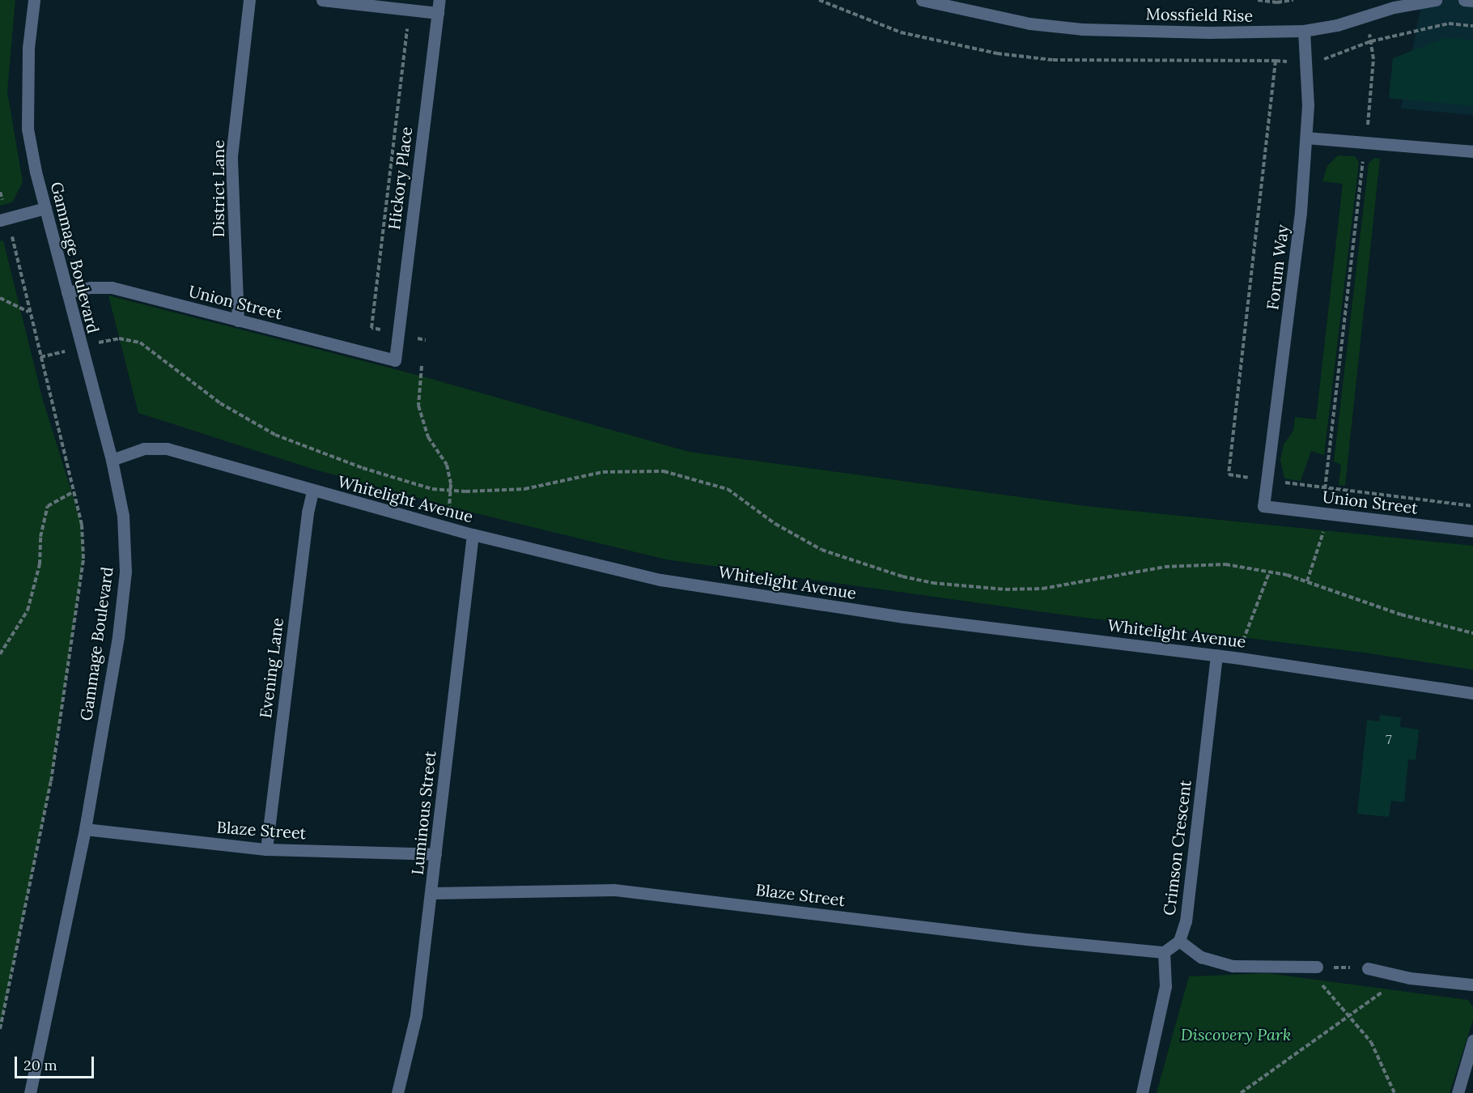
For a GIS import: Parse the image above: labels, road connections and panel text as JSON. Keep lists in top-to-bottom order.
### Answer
{
  "streets": {
    "street": [
      "Mossfield Rise",
      "Hickory Place",
      "District Lane",
      "Gammage Boulevard",
      "Forum Way",
      "Union Street",
      "Whitelight Avenue",
      "Evening Lane",
      "Luminous Street",
      "Blaze Street",
      "Crimson Crescent"
    ]
  },
  "crossings": [
    ["Mossfield Rise", "Forum Way"],
    ["Hickory Place", "Union Street"],
    ["District Lane", "Union Street"],
    ["Gammage Boulevard", "Union Street"],
    ["Gammage Boulevard", "Whitelight Avenue"],
    ["Gammage Boulevard", "Blaze Street"],
    ["Forum Way", "Union Street"],
    ["Whitelight Avenue", "Evening Lane"],
    ["Whitelight Avenue", "Luminous Street"],
    ["Whitelight Avenue", "Crimson Crescent"],
    ["Evening Lane", "Blaze Street"],
    ["Luminous Street", "Blaze Street"]
  ],
  "parks": ["Discovery Park"],
  "house_numbers": ["7"],
  "scale_bar": "20 m"
}
